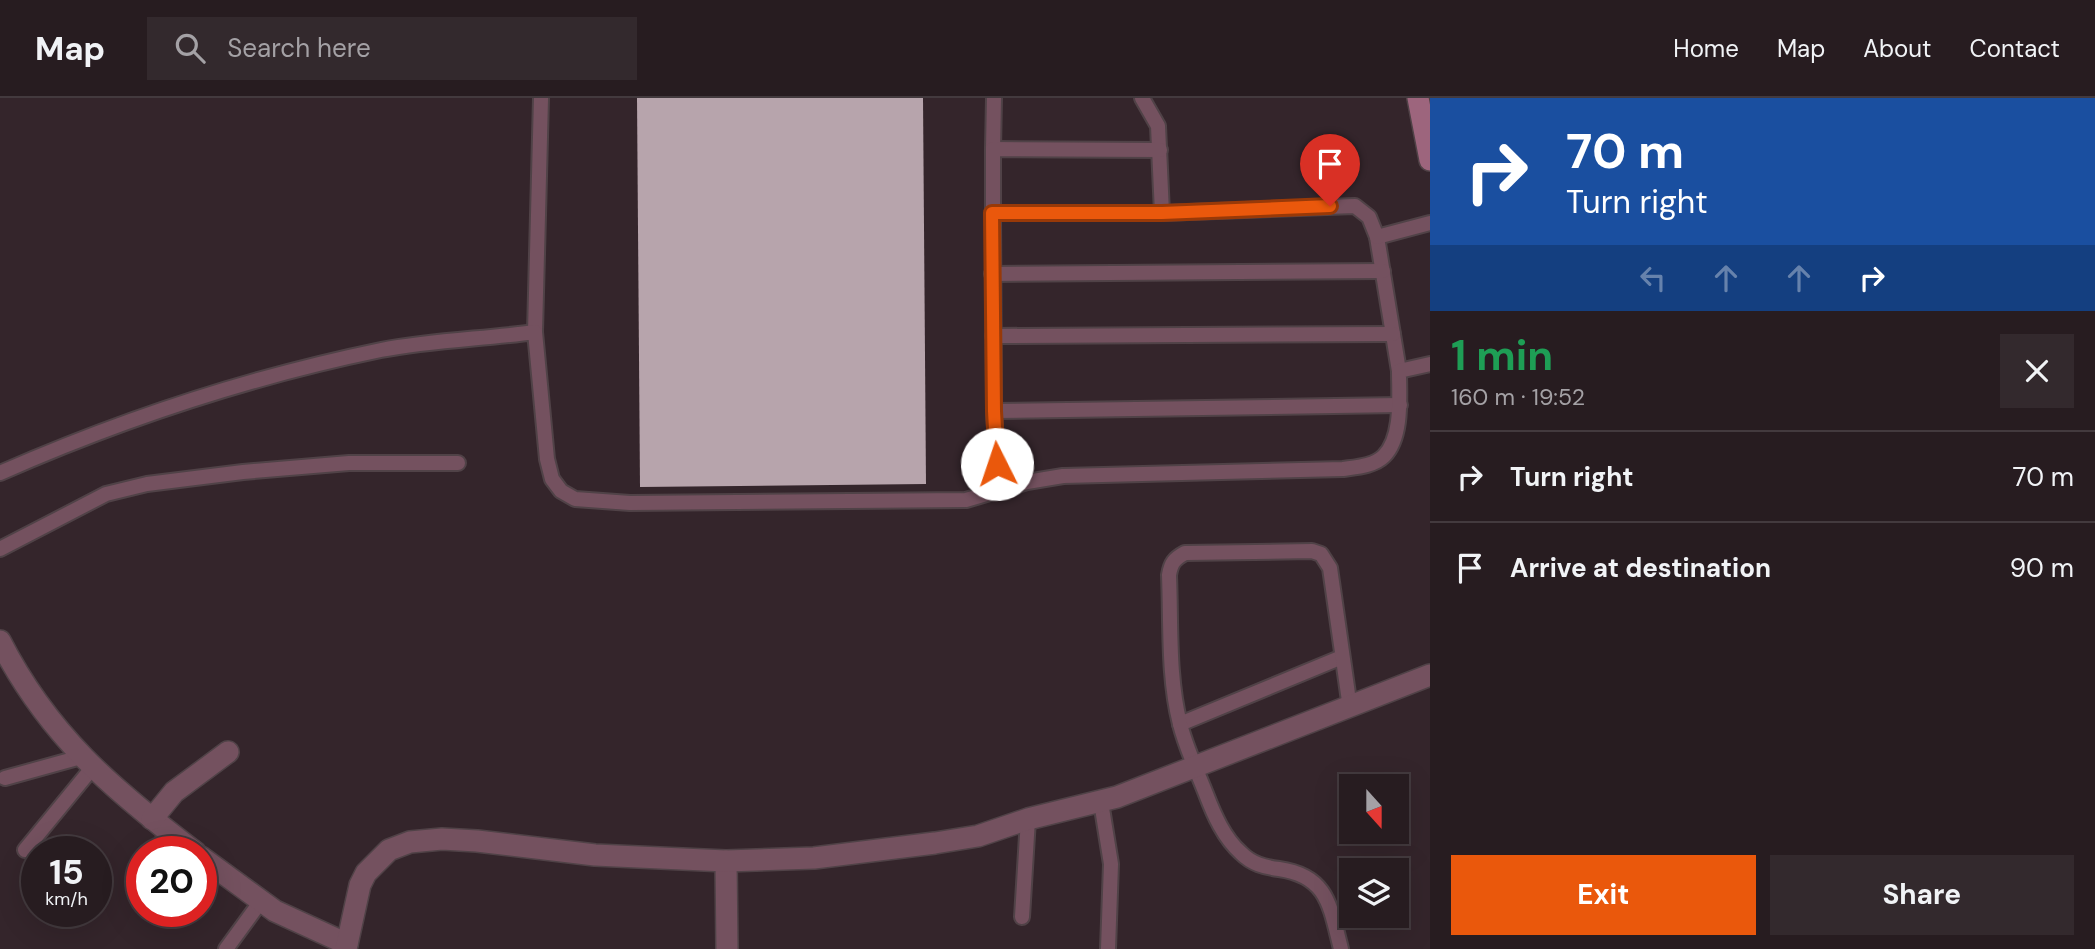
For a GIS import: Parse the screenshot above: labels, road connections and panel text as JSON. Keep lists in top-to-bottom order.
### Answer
{
  "north": "bottom",
  "page": {
    "header": "Map",
    "search": "Search here",
    "nav": [
      "Home",
      "Map",
      "About",
      "Contact"
    ],
    "turn": ["70 m", "Turn right"],
    "heading": ["1 min", "160 m · 19:52"],
    "list": [
      {
        "name": "Turn right",
        "value": "70 m"
      },
      {
        "name": "Arrive at destination",
        "value": "90 m"
      }
    ],
    "speed": "15 km/h",
    "limit": "20",
    "buttons": ["Exit", "Share"]
  }
}
